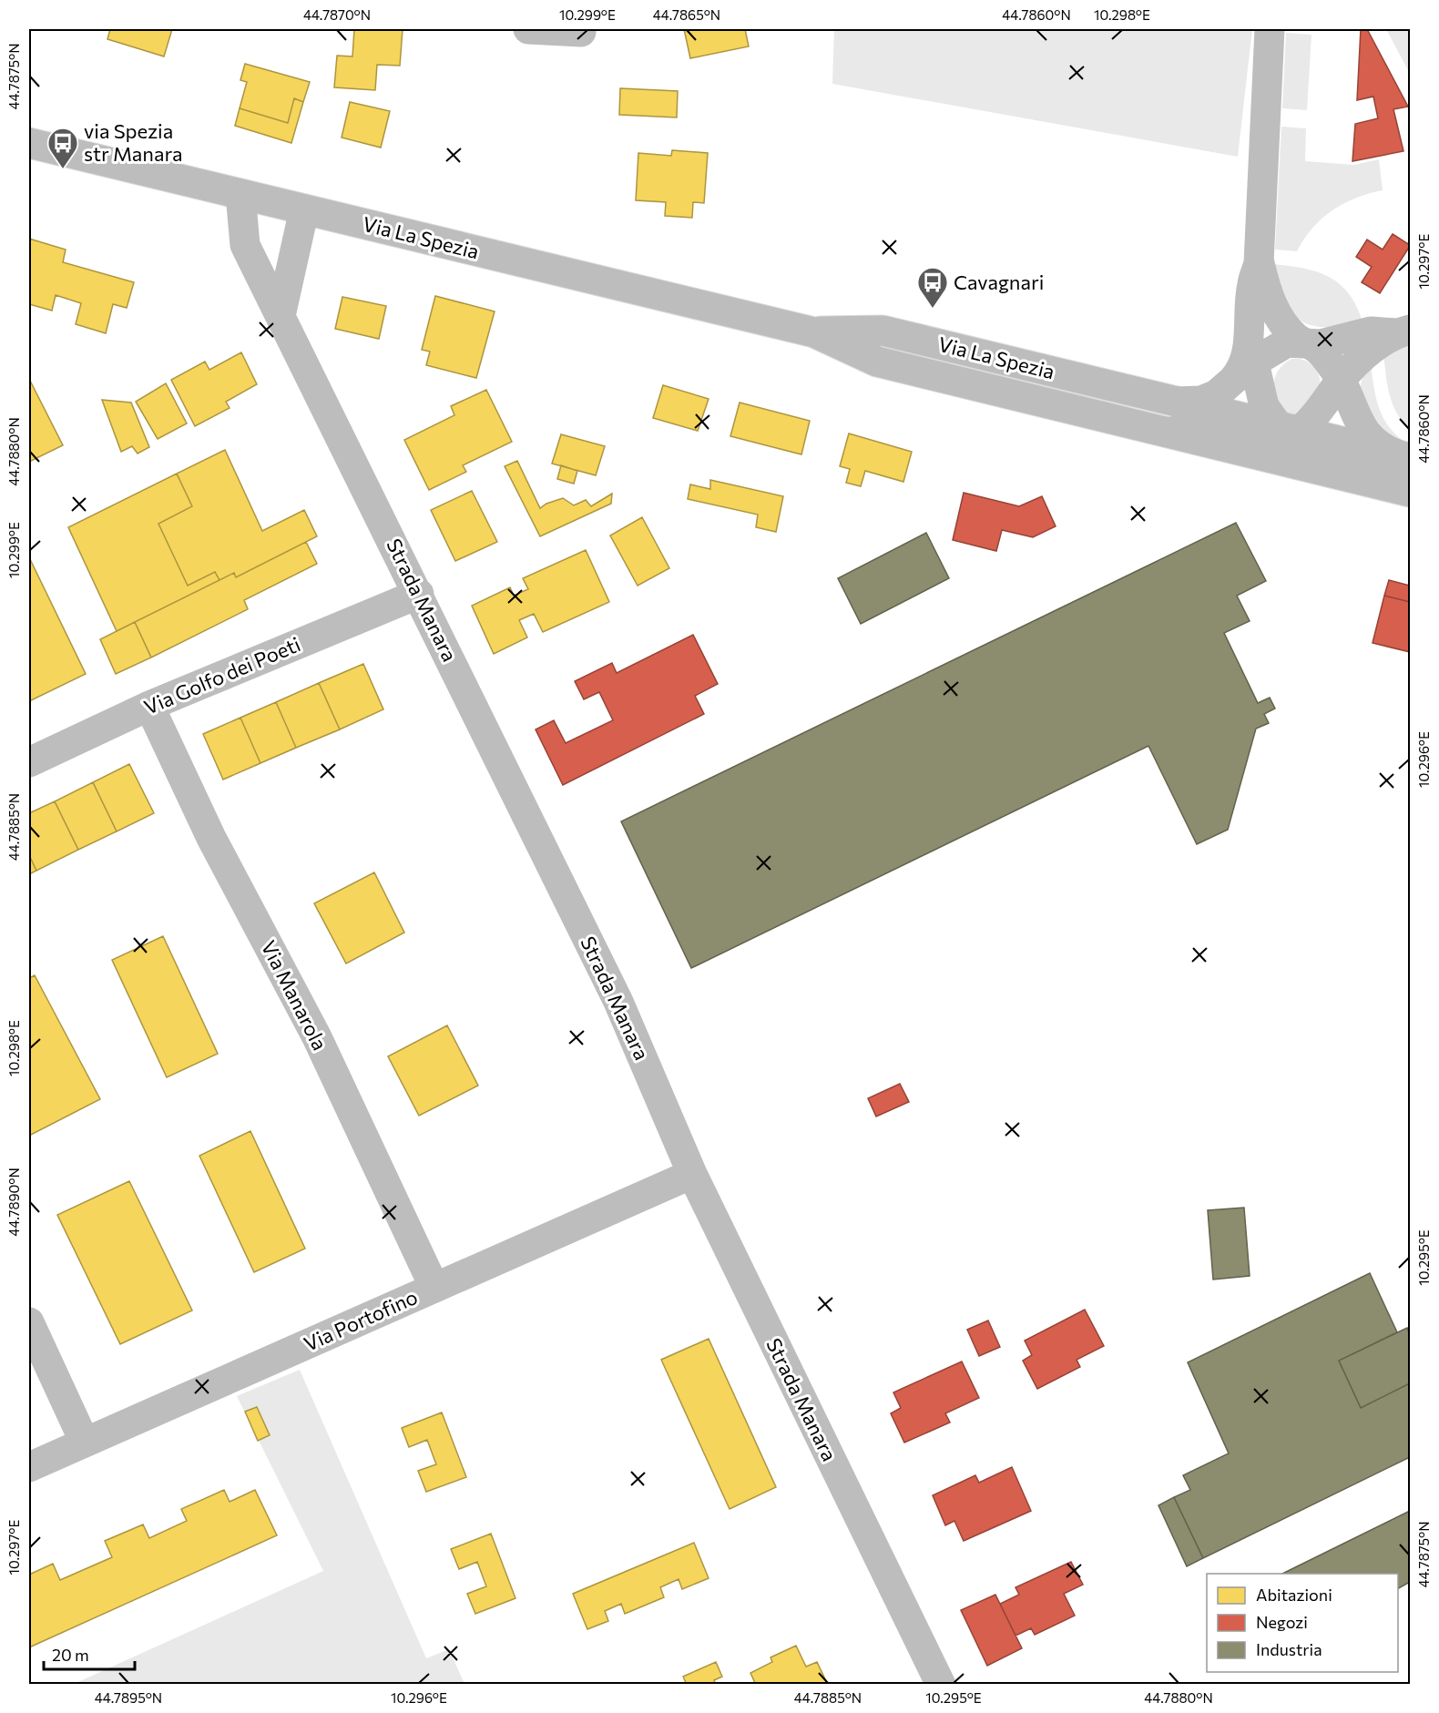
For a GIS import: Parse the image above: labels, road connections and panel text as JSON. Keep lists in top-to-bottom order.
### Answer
{
  "streets": {
    "street": [
      "Via La Spezia",
      "Strada Manara",
      "Via Golfo dei Poeti",
      "Via Manarola",
      "Via Portofino"
    ]
  },
  "crossings": [
    ["Via La Spezia", "Strada Manara"],
    ["Strada Manara", "Via Golfo dei Poeti"],
    ["Strada Manara", "Via Portofino"],
    ["Via Golfo dei Poeti", "Via Manarola"],
    ["Via Manarola", "Via Portofino"]
  ],
  "places": {
    "bus stop": ["via Spezia str Manara", "Cavagnari"]
  },
  "legend": ["Abitazioni", "Negozi", "Industria"],
  "scale_bar": "20 m",
  "coordinates": [
    "44.7870°N",
    "10.299°E",
    "44.7865°N",
    "44.7860°N",
    "10.298°E",
    "44.7875°N",
    "10.297°E",
    "44.7880°N",
    "10.296°E",
    "44.7885°N",
    "44.7890°N",
    "10.295°E",
    "44.7895°N"
  ]
}
